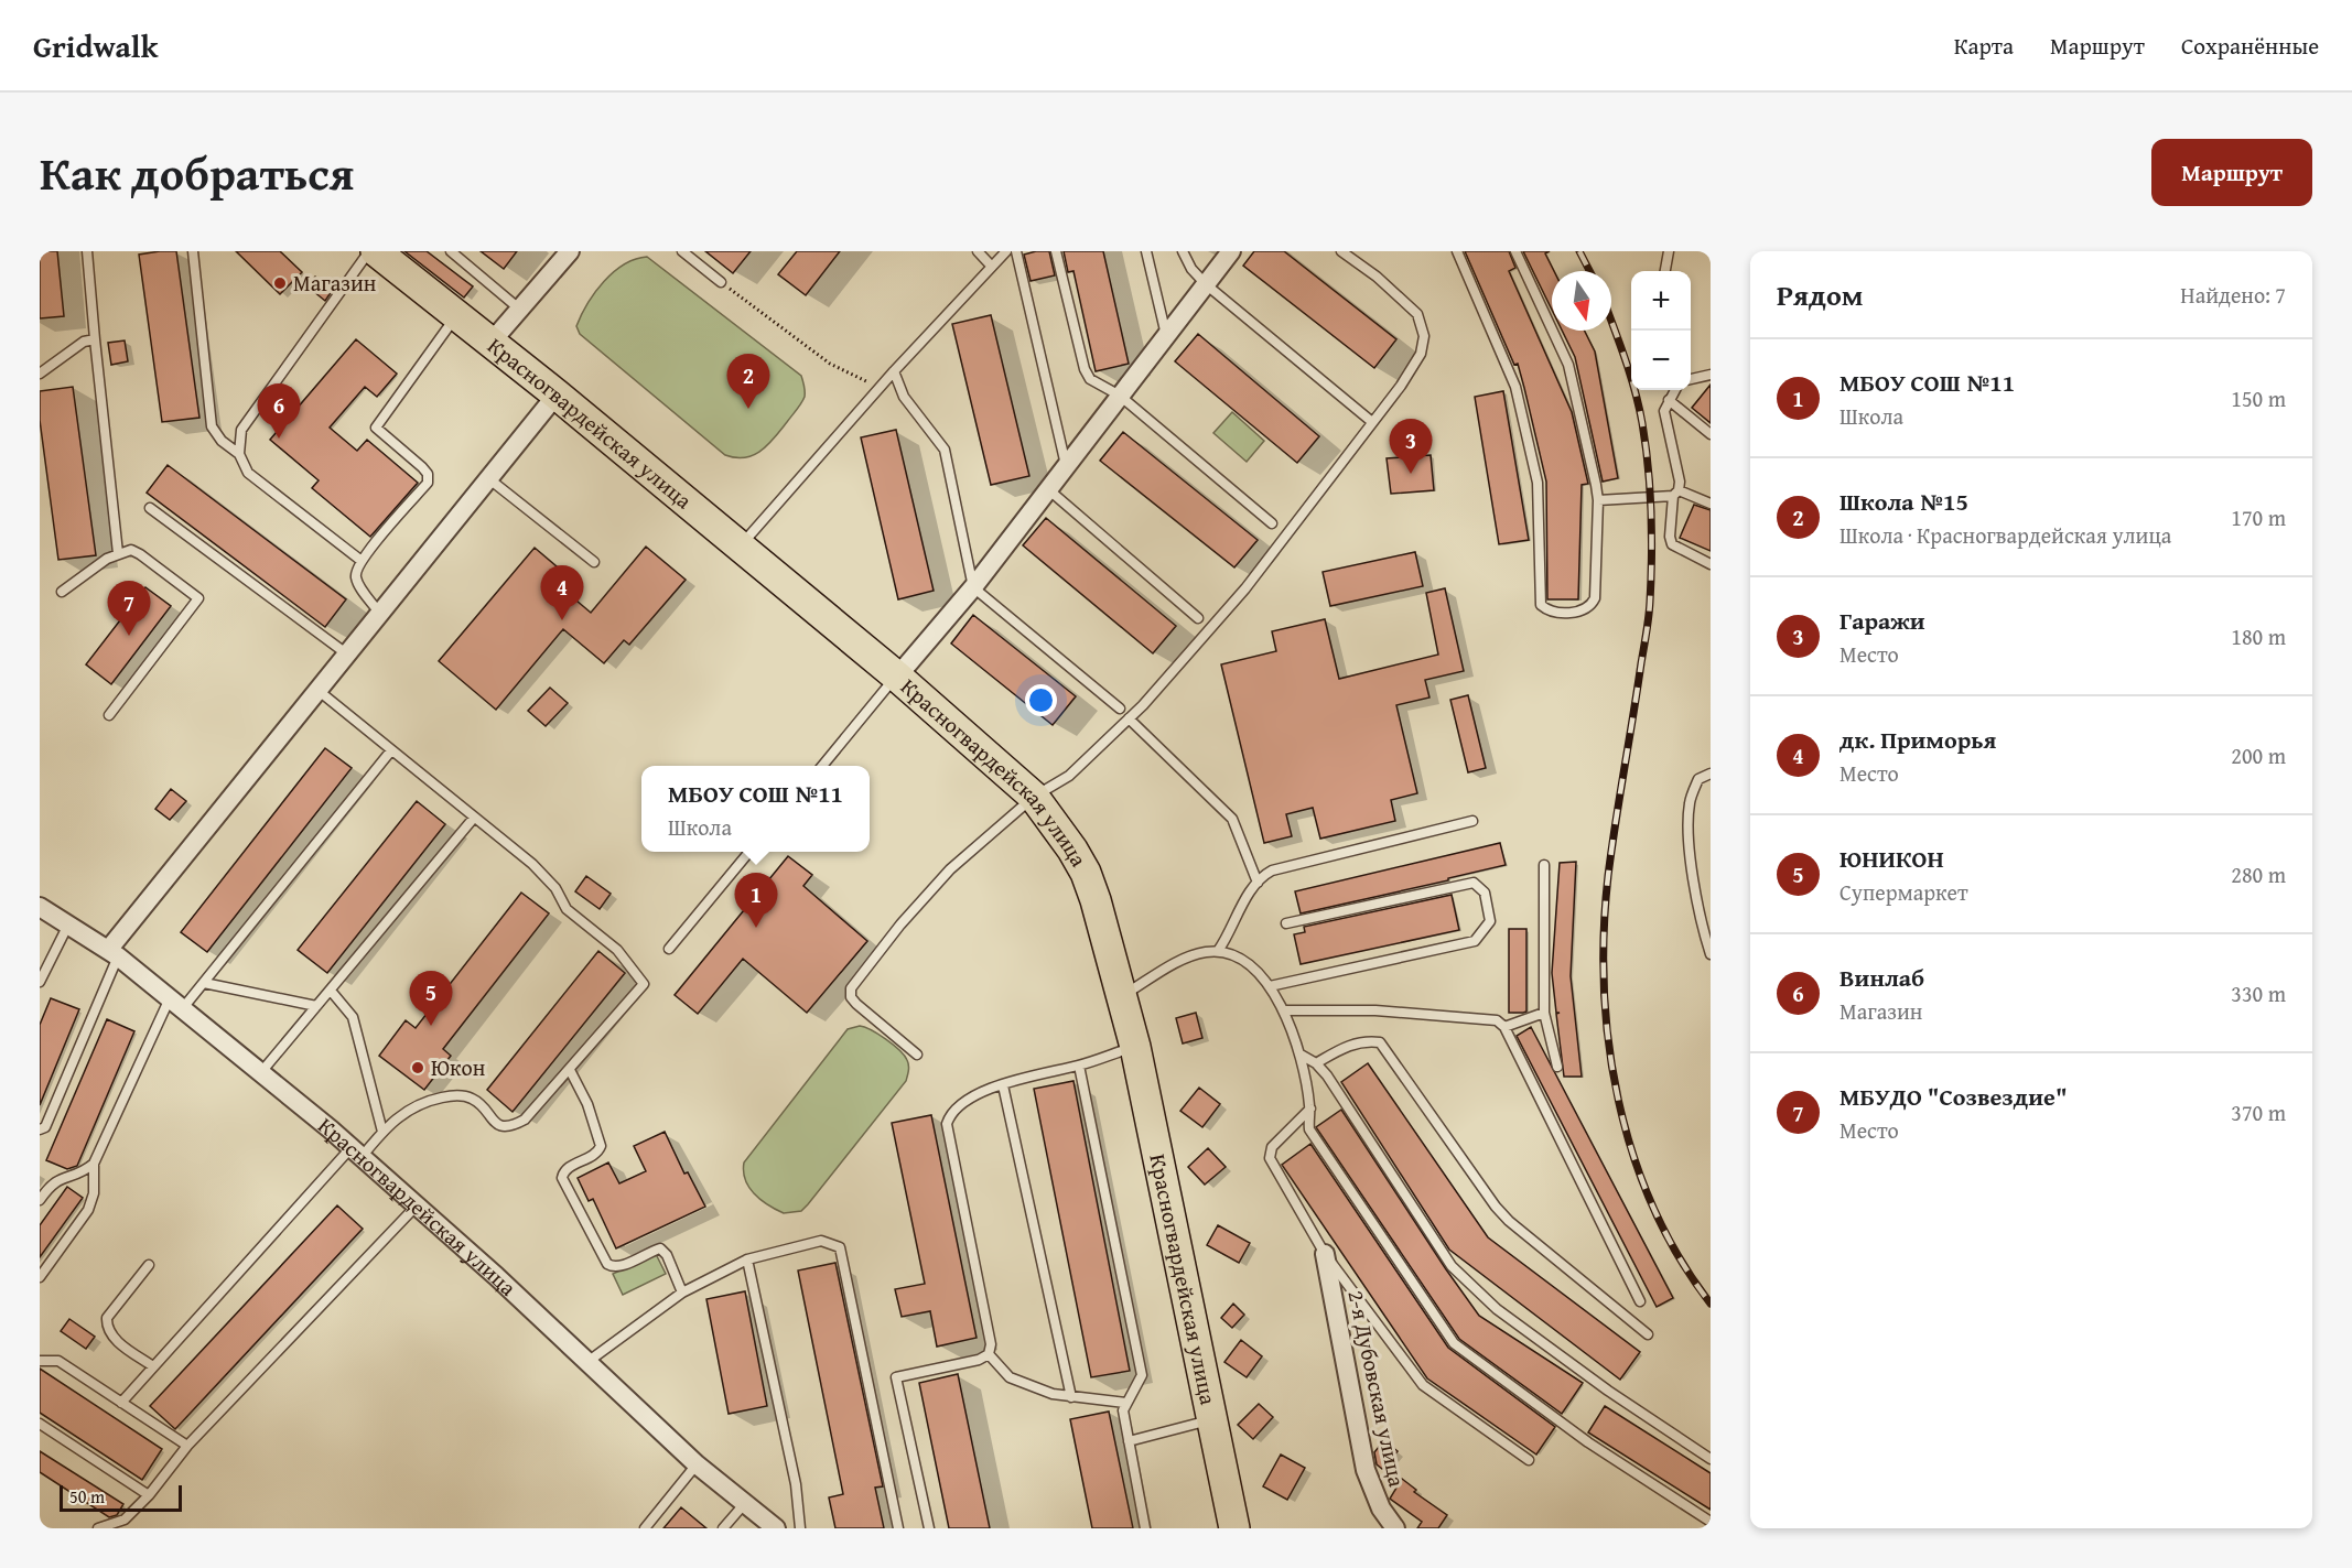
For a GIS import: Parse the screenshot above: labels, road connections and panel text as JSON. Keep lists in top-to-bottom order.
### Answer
{
  "streets": {
    "main road": ["Красногвардейская улица"],
    "street": ["2-я Дубовская улица"]
  },
  "places": ["Магазин", "Юкон"],
  "scale_bar": "50 m",
  "north": "bottom",
  "page": {
    "header": "Gridwalk",
    "nav": ["Карта", "Маршрут", "Сохранённые"],
    "title": "Как добраться",
    "buttons": "Маршрут",
    "heading": ["Рядом", "Найдено: 7"],
    "map_buttons": ["+", "−"],
    "list": [
      {
        "mark": "1",
        "name": "МБОУ СОШ №11",
        "note": "Школа",
        "value": "150 m"
      },
      {
        "mark": "2",
        "name": "Школа №15",
        "note": "Школа · Красногвардейская улица",
        "value": "170 m"
      },
      {
        "mark": "3",
        "name": "Гаражи",
        "note": "Место",
        "value": "180 m"
      },
      {
        "mark": "4",
        "name": "дк. Приморья",
        "note": "Место",
        "value": "200 m"
      },
      {
        "mark": "5",
        "name": "ЮНИКОН",
        "note": "Супермаркет",
        "value": "280 m"
      },
      {
        "mark": "6",
        "name": "Винлаб",
        "note": "Магазин",
        "value": "330 m"
      },
      {
        "mark": "7",
        "name": "МБУДО \"Созвездие\"",
        "note": "Место",
        "value": "370 m"
      }
    ],
    "pins": [
      "2",
      "6",
      "3",
      "4",
      "7",
      "1",
      "5"
    ],
    "popup": ["МБОУ СОШ №11", "Школа"],
    "scale": "50 m"
  }
}
